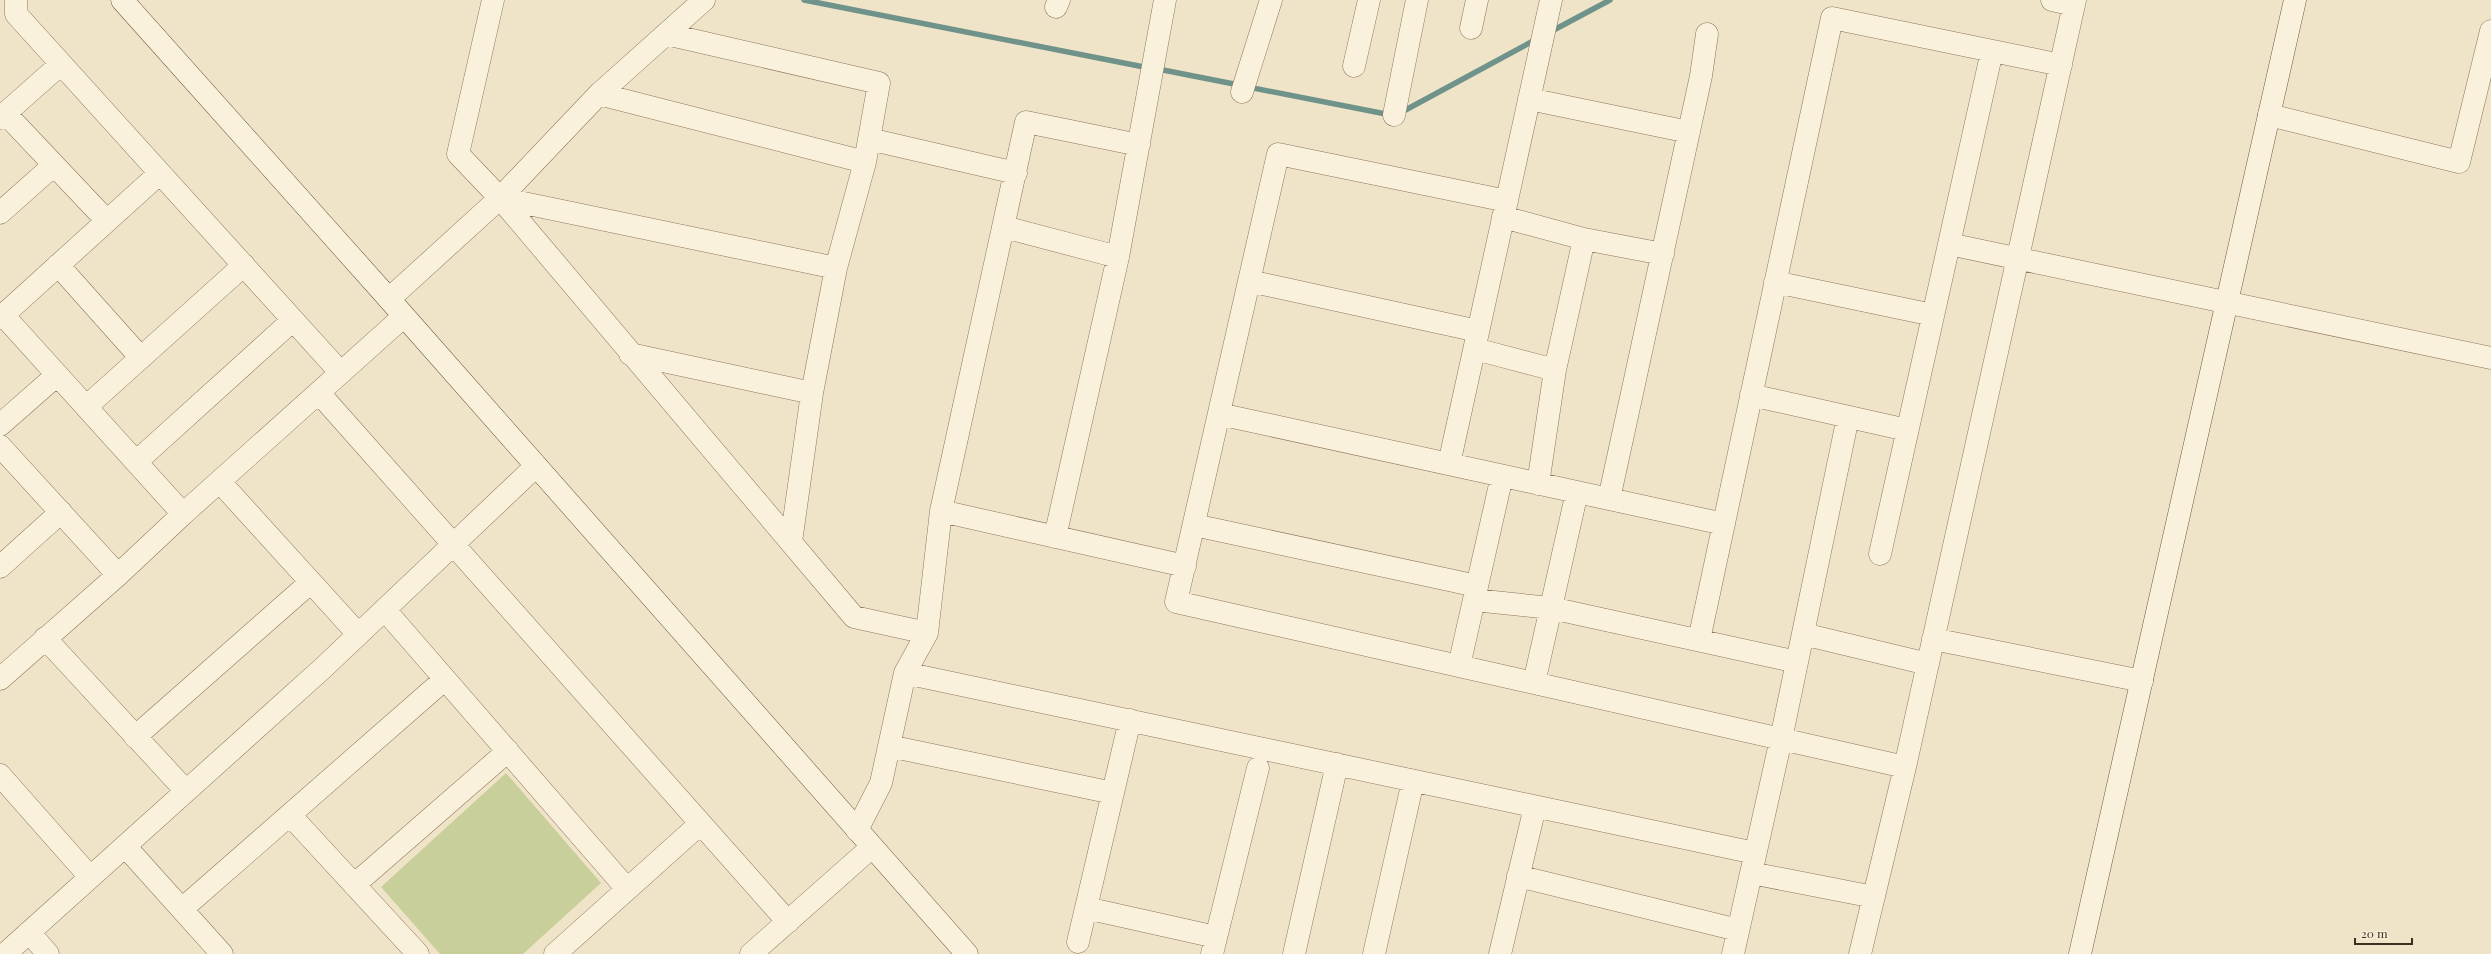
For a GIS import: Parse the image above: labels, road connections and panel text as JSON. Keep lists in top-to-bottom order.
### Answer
{
  "scale_bar": "20 m"
}
